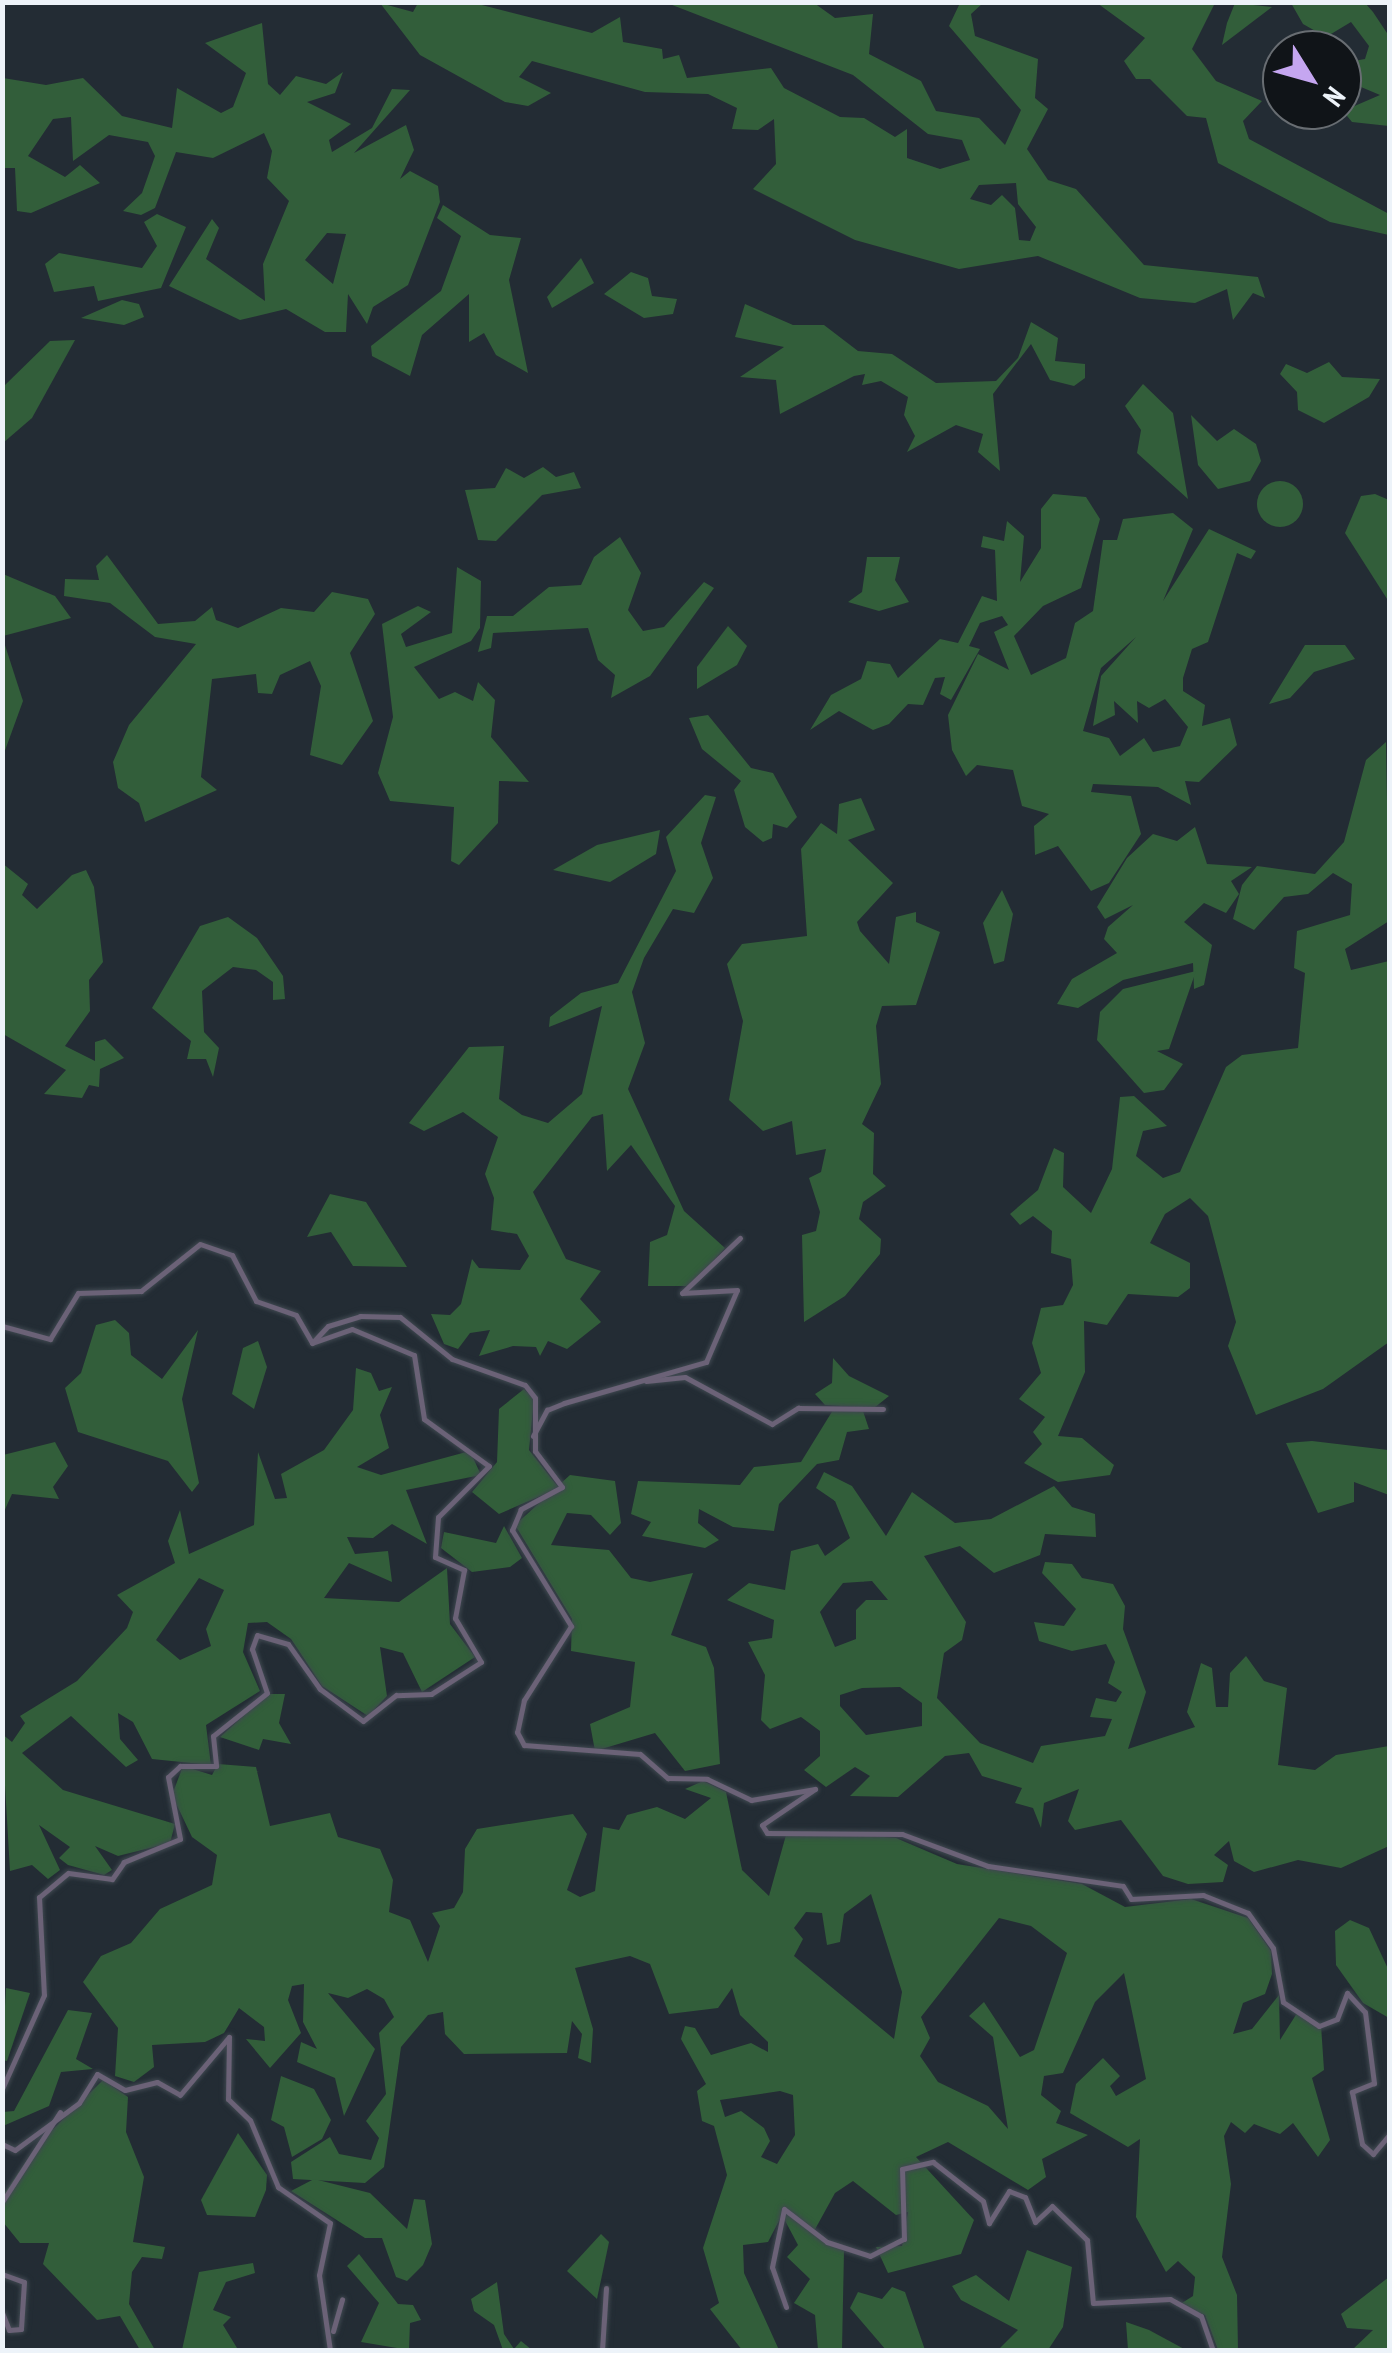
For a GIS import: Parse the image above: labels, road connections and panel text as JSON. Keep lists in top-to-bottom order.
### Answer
{
  "north": "bottom right"
}
